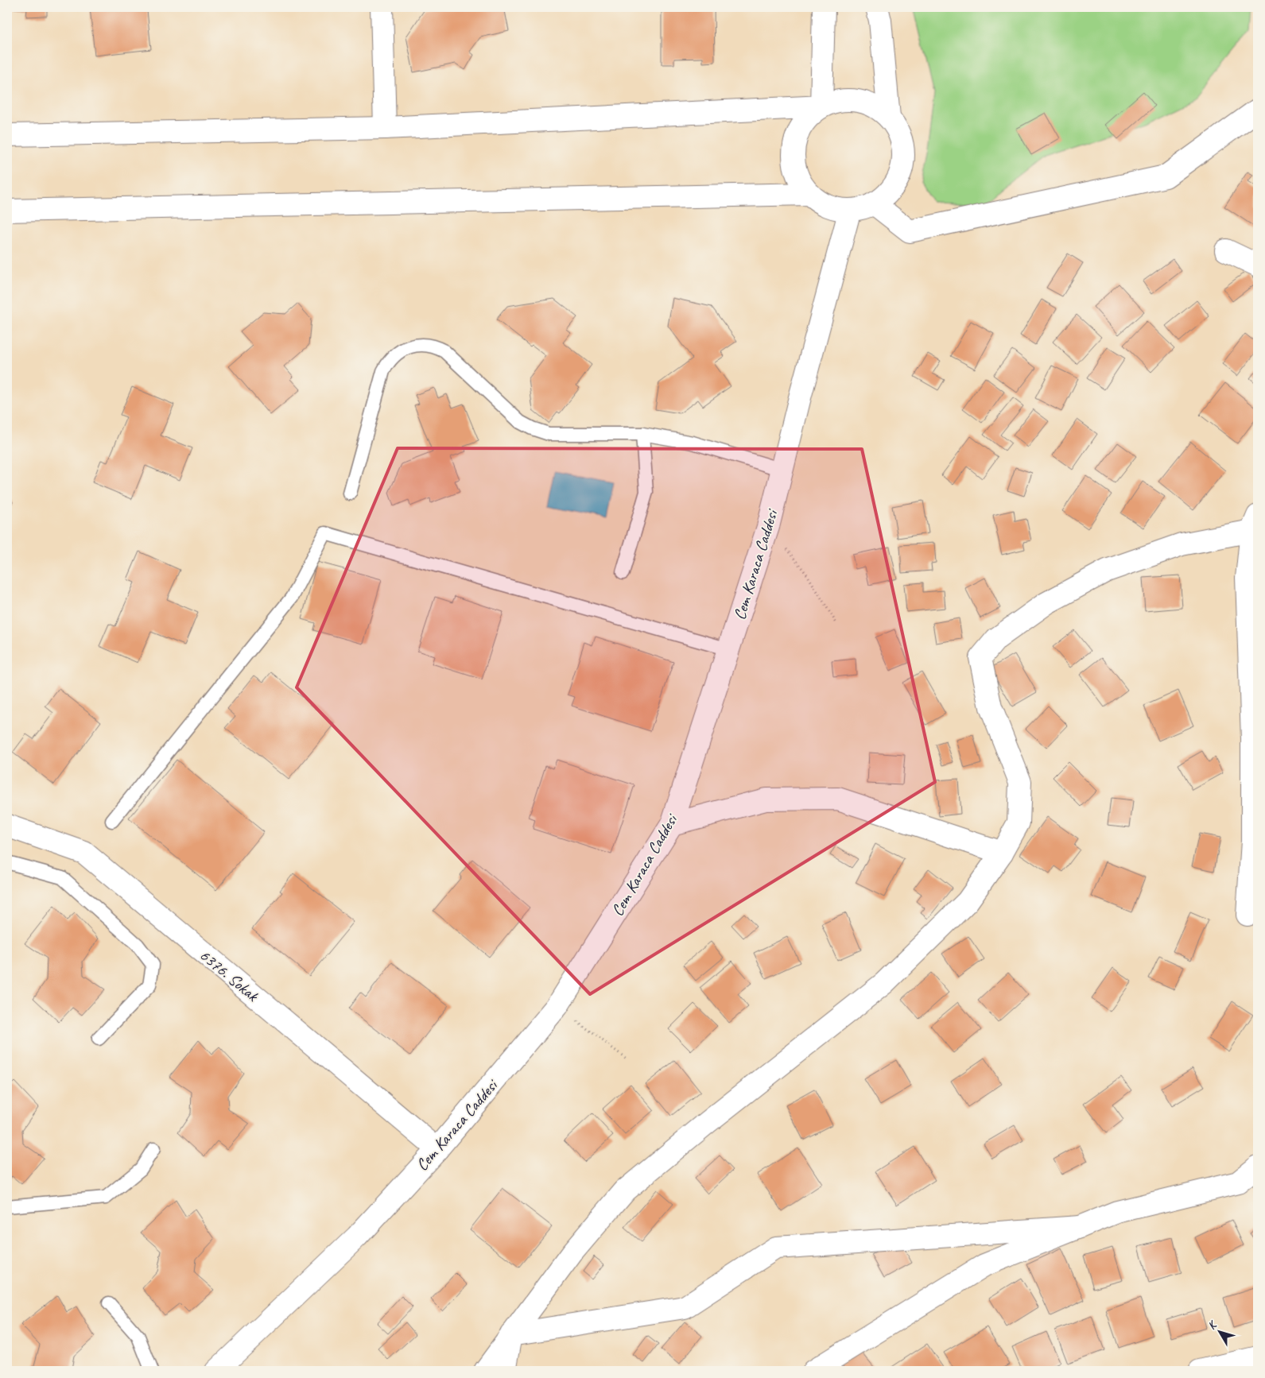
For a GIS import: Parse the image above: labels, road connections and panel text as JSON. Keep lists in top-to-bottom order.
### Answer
{
  "streets": {
    "street": ["Cem Karaca Caddesi", "6376. Sokak"]
  },
  "crossings": [
    ["Cem Karaca Caddesi", "6376. Sokak"]
  ],
  "north": "top left"
}
